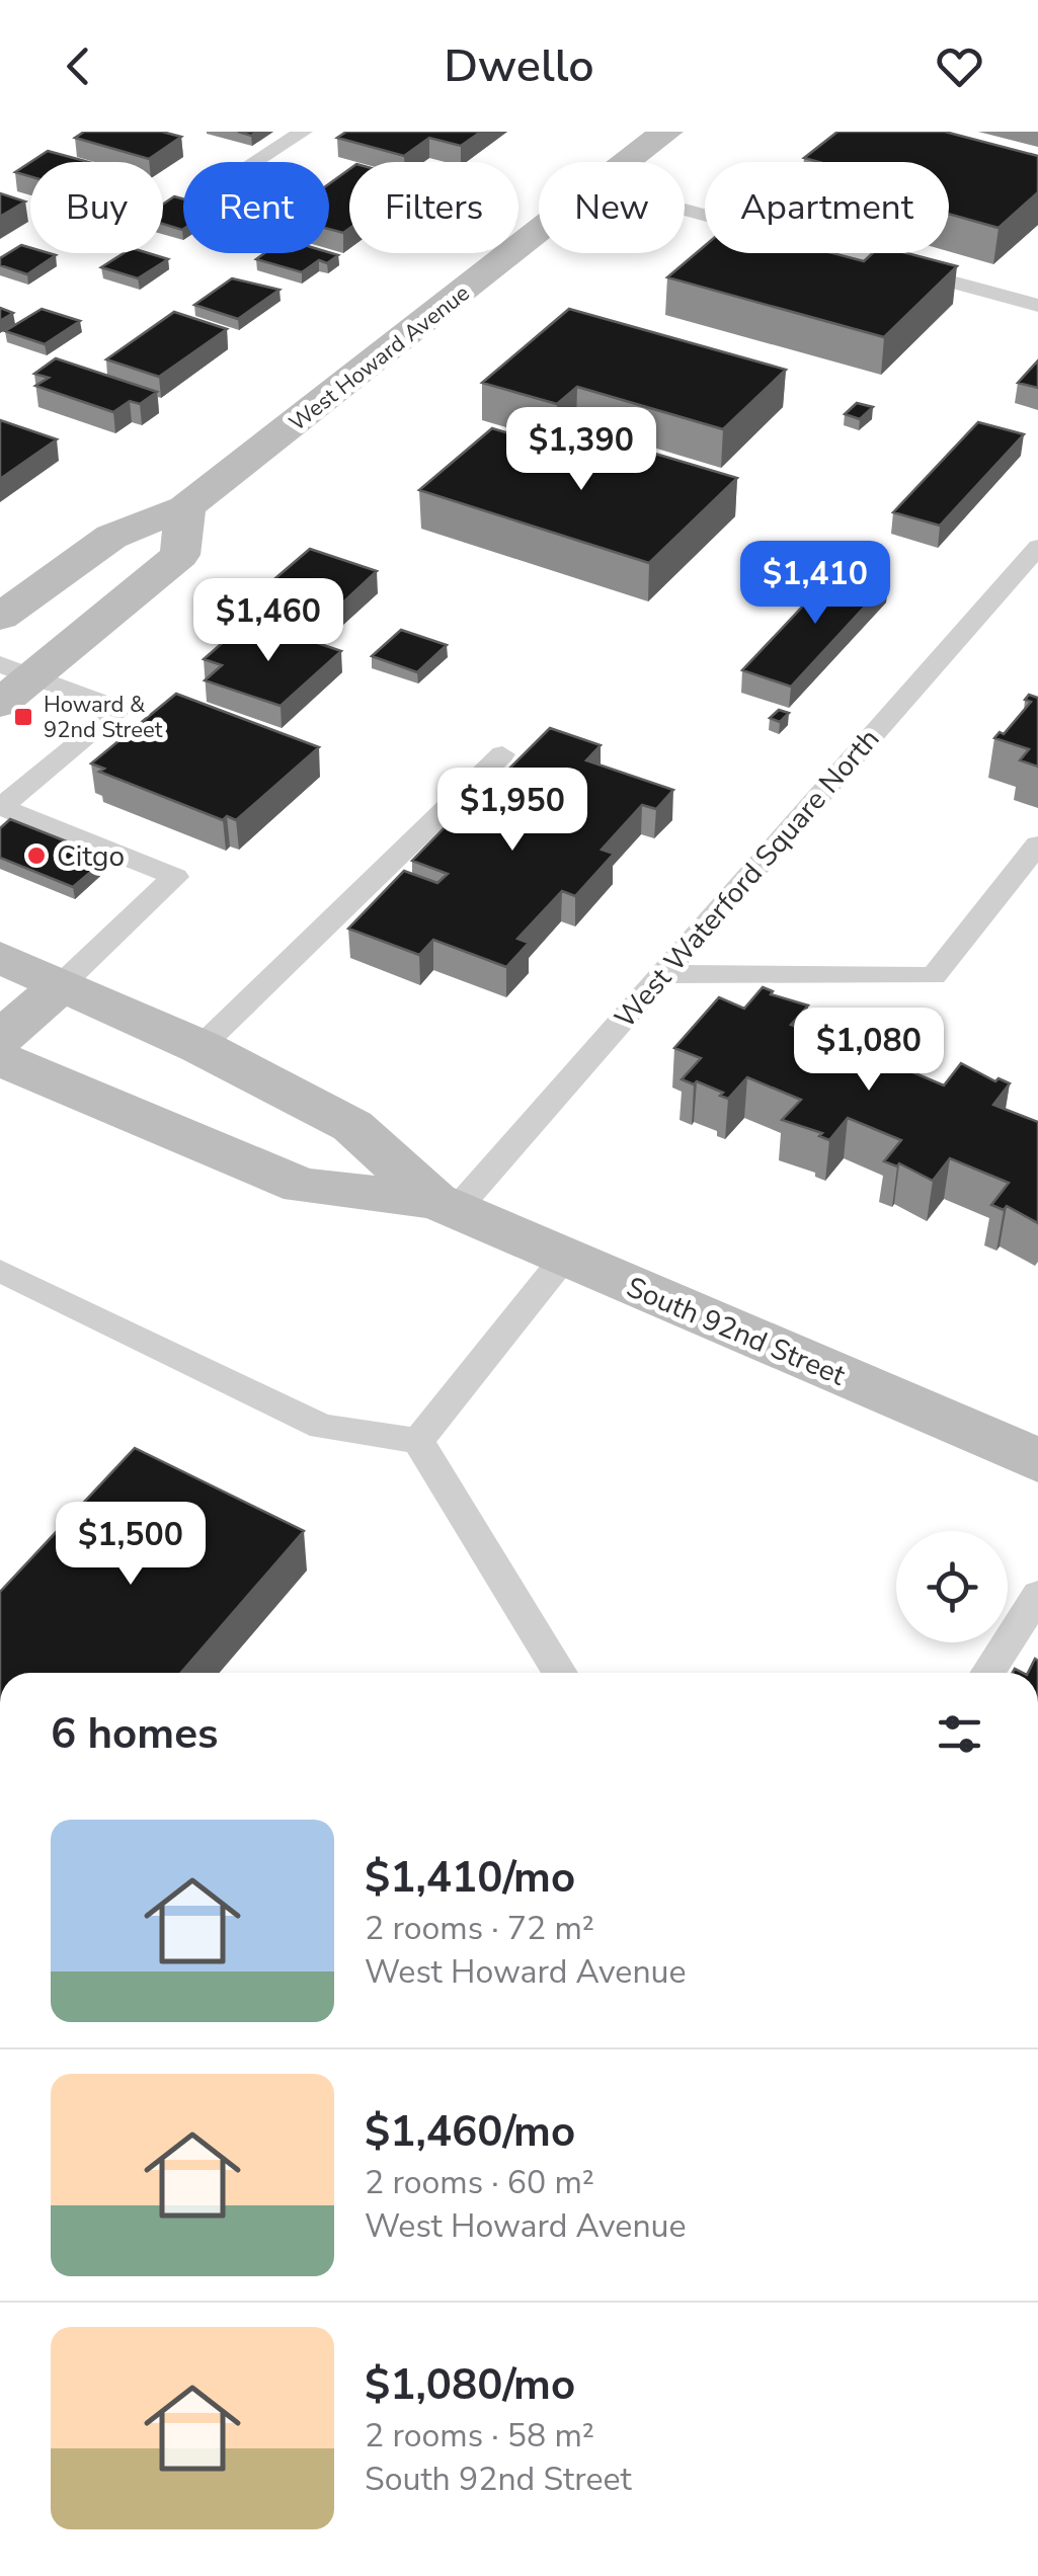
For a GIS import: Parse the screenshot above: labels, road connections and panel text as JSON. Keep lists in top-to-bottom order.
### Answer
{
  "streets": {
    "street": ["West Howard Avenue", "South 92nd Street"],
    "lane": ["West Waterford Square North"]
  },
  "crossings": [
    ["West Waterford Square North", "South 92nd Street"]
  ],
  "places": {
    "transit": ["Howard & 92nd Street"],
    "other": ["Citgo"]
  },
  "page": {
    "header": "Dwello",
    "chip": [
      "Buy",
      "Rent",
      "Filters",
      "New",
      "Apartment"
    ],
    "price": [
      "$1,390",
      "$1,410",
      "$1,460",
      "$1,950",
      "$1,080",
      "$1,500"
    ],
    "heading": "6 homes",
    "list": [
      {
        "name": "$1,410/mo",
        "note": "2 rooms · 72 m² · West Howard Avenue"
      },
      {
        "name": "$1,460/mo",
        "note": "2 rooms · 60 m² · West Howard Avenue"
      },
      {
        "name": "$1,080/mo",
        "note": "2 rooms · 58 m² · South 92nd Street"
      }
    ]
  }
}
